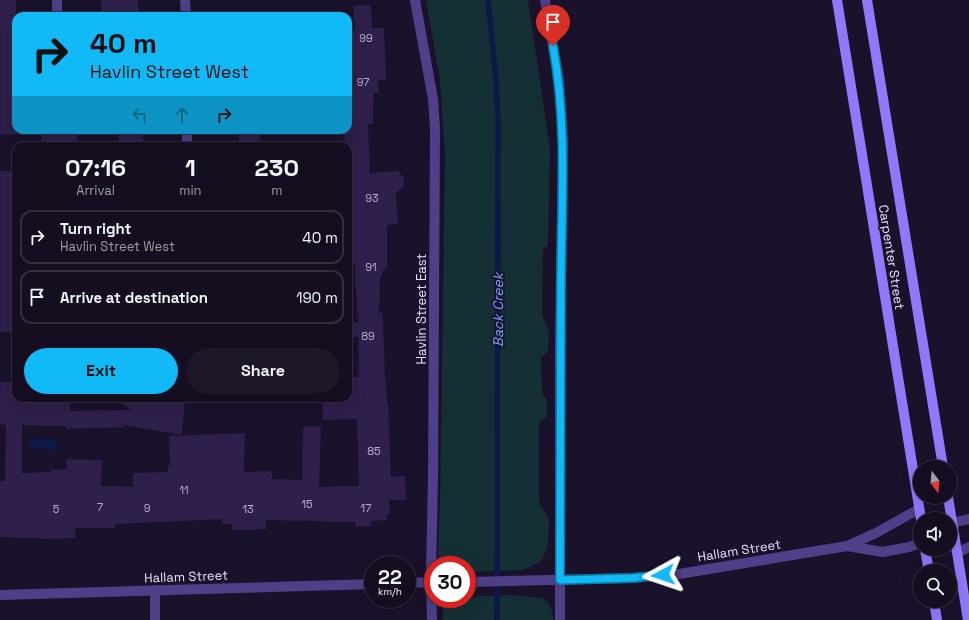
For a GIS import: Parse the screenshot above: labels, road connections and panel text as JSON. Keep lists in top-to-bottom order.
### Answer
{
  "streets": {
    "street": ["Carpenter Street", "Havlin Street East", "Hallam Street"]
  },
  "water": ["Back Creek"],
  "house_numbers": [
    "99",
    "97",
    "93",
    "91",
    "89",
    "85",
    "11",
    "15",
    "7",
    "9",
    "17",
    "5",
    "13"
  ],
  "north": "bottom",
  "page": {
    "turn": ["40 m", "Havlin Street West"],
    "eta": [
      "07:16",
      "Arrival",
      "1",
      "min",
      "230",
      "m"
    ],
    "list": [
      {
        "name": "Turn right",
        "note": "Havlin Street West",
        "value": "40 m"
      },
      {
        "name": "Arrive at destination",
        "value": "190 m"
      }
    ],
    "buttons": ["Exit", "Share"],
    "speed": "22 km/h",
    "limit": "30"
  }
}
